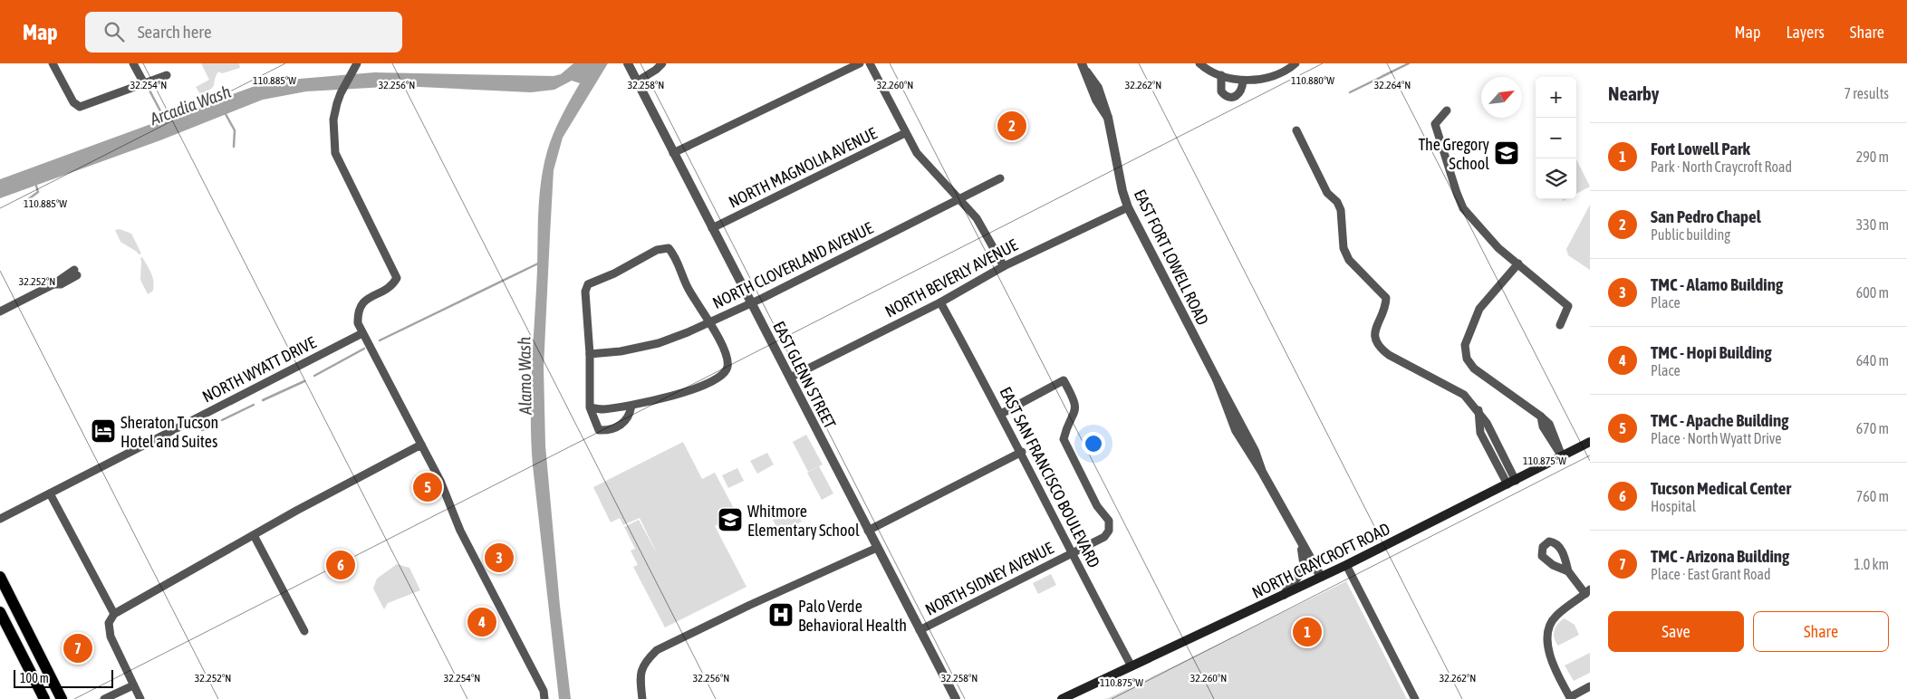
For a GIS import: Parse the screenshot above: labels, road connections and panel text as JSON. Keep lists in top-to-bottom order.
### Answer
{
  "streets": {
    "main road": ["NORTH CRAYCROFT ROAD"],
    "street": [
      "NORTH MAGNOLIA AVENUE",
      "EAST FORT LOWELL ROAD",
      "NORTH CLOVERLAND AVENUE",
      "NORTH BEVERLY AVENUE",
      "NORTH WYATT DRIVE",
      "EAST GLENN STREET",
      "EAST SAN FRANCISCO BOULEVARD",
      "NORTH SIDNEY AVENUE"
    ]
  },
  "crossings": [
    ["NORTH MAGNOLIA AVENUE", "EAST GLENN STREET"],
    ["EAST FORT LOWELL ROAD", "NORTH BEVERLY AVENUE"],
    ["EAST FORT LOWELL ROAD", "NORTH CRAYCROFT ROAD"],
    ["NORTH CLOVERLAND AVENUE", "EAST GLENN STREET"],
    ["NORTH BEVERLY AVENUE", "EAST GLENN STREET"],
    ["NORTH BEVERLY AVENUE", "EAST SAN FRANCISCO BOULEVARD"],
    ["EAST GLENN STREET", "NORTH SIDNEY AVENUE"],
    ["EAST SAN FRANCISCO BOULEVARD", "NORTH CRAYCROFT ROAD"],
    ["EAST SAN FRANCISCO BOULEVARD", "NORTH SIDNEY AVENUE"]
  ],
  "water": ["Arcadia Wash", "Alamo Wash"],
  "places": {
    "school or university": ["The Gregory School", "Whitmore Elementary School"],
    "hotel": ["Sheraton Tucson Hotel and Suites"],
    "hospital": ["Palo Verde Behavioral Health"]
  },
  "scale_bar": "100 m",
  "north": "top right",
  "page": {
    "header": "Map",
    "search": "Search here",
    "nav": ["Map", "Layers", "Share"],
    "heading": ["Nearby", "7 results"],
    "map_buttons": ["+", "−"],
    "pins": [
      "2",
      "5",
      "3",
      "6",
      "4",
      "1",
      "7"
    ],
    "list": [
      {
        "mark": "1",
        "name": "Fort Lowell Park",
        "note": "Park · North Craycroft Road",
        "value": "290 m"
      },
      {
        "mark": "2",
        "name": "San Pedro Chapel",
        "note": "Public building",
        "value": "330 m"
      },
      {
        "mark": "3",
        "name": "TMC - Alamo Building",
        "note": "Place",
        "value": "600 m"
      },
      {
        "mark": "4",
        "name": "TMC - Hopi Building",
        "note": "Place",
        "value": "640 m"
      },
      {
        "mark": "5",
        "name": "TMC - Apache Building",
        "note": "Place · North Wyatt Drive",
        "value": "670 m"
      },
      {
        "mark": "6",
        "name": "Tucson Medical Center",
        "note": "Hospital",
        "value": "760 m"
      },
      {
        "mark": "7",
        "name": "TMC - Arizona Building",
        "note": "Place · East Grant Road",
        "value": "1.0 km"
      }
    ],
    "buttons": ["Save", "Share"],
    "scale": "100 m"
  },
  "coordinates": [
    "110.885°W",
    "110.880°W",
    "32.254°N",
    "32.256°N",
    "32.258°N",
    "32.260°N",
    "32.262°N",
    "32.264°N",
    "32.252°N",
    "110.875°W"
  ]
}
